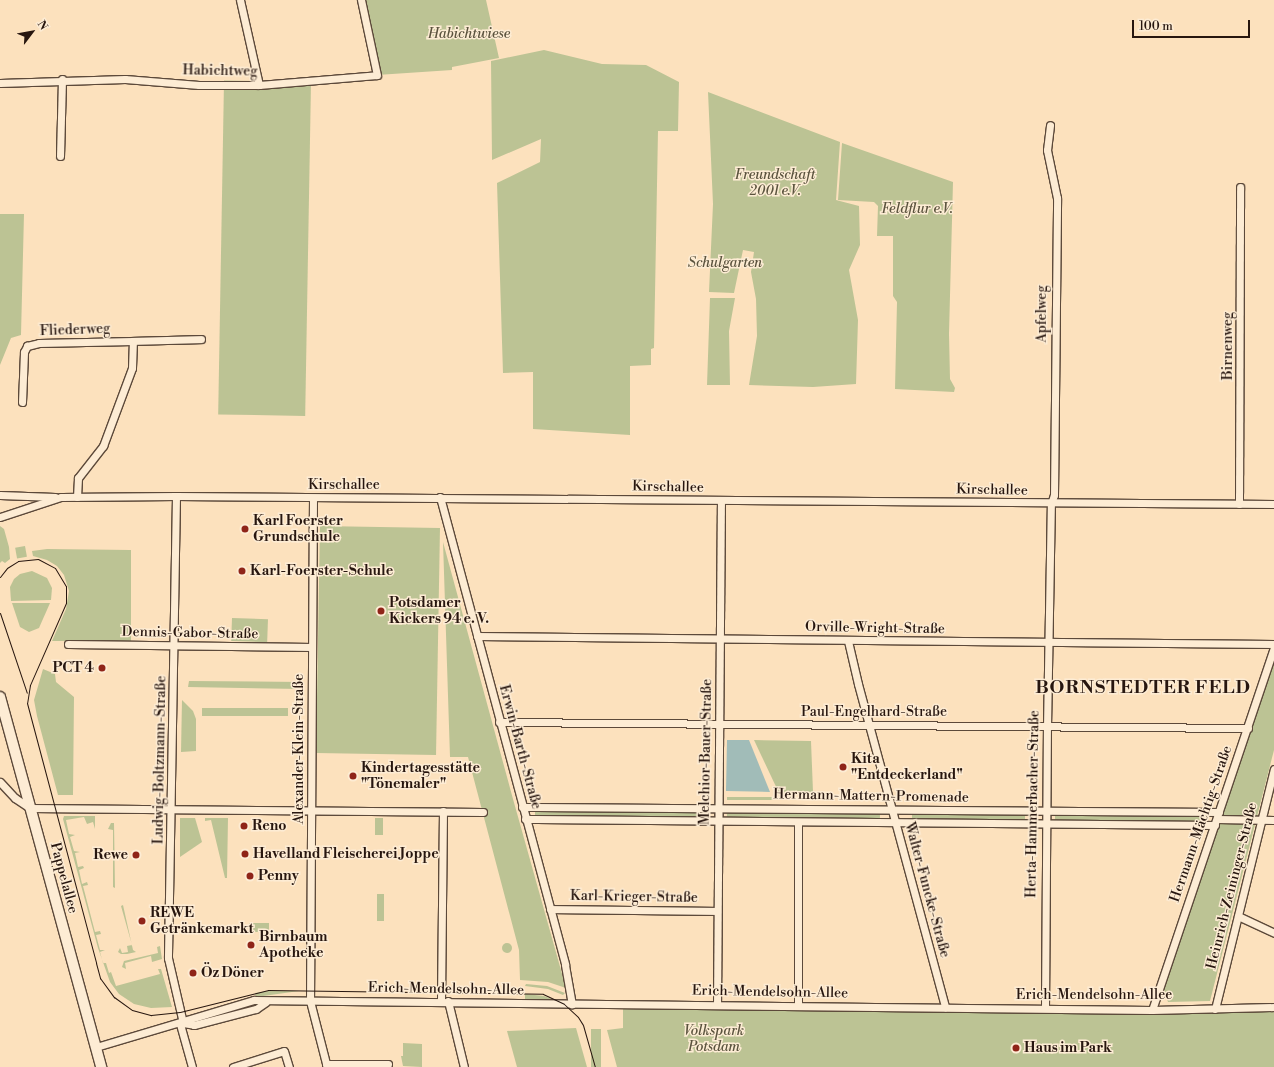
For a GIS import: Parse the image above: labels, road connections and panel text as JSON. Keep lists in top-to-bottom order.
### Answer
{
  "streets": {
    "street": [
      "Habichtweg",
      "Apfelweg",
      "Fliederweg",
      "Birnenweg",
      "Kirschallee",
      "Orville-Wright-Straße",
      "Dennis-Gabor-Straße",
      "Paul-Engelhard-Straße",
      "Erwin-Barth-Straße",
      "Alexander-Klein-Straße",
      "Melchior-Bauer-Straße",
      "Ludwig-Boltzmann-Straße",
      "Hermann-Mattern-Promenade",
      "Herta-Hammerbacher-Straße",
      "Hermann-Mächtig-Straße",
      "Pappelallee",
      "Heinrich-Zeininger-Straße",
      "Walter-Funcke-Straße",
      "Karl-Krieger-Straße",
      "Erich-Mendelsohn-Allee"
    ]
  },
  "crossings": [
    ["Apfelweg", "Kirschallee"],
    ["Apfelweg", "Herta-Hammerbacher-Straße"],
    ["Birnenweg", "Kirschallee"],
    ["Kirschallee", "Erwin-Barth-Straße"],
    ["Kirschallee", "Alexander-Klein-Straße"],
    ["Kirschallee", "Melchior-Bauer-Straße"],
    ["Kirschallee", "Ludwig-Boltzmann-Straße"],
    ["Kirschallee", "Herta-Hammerbacher-Straße"],
    ["Orville-Wright-Straße", "Erwin-Barth-Straße"],
    ["Orville-Wright-Straße", "Melchior-Bauer-Straße"],
    ["Orville-Wright-Straße", "Herta-Hammerbacher-Straße"],
    ["Orville-Wright-Straße", "Walter-Funcke-Straße"],
    ["Dennis-Gabor-Straße", "Alexander-Klein-Straße"],
    ["Dennis-Gabor-Straße", "Ludwig-Boltzmann-Straße"],
    ["Paul-Engelhard-Straße", "Erwin-Barth-Straße"],
    ["Paul-Engelhard-Straße", "Melchior-Bauer-Straße"],
    ["Paul-Engelhard-Straße", "Herta-Hammerbacher-Straße"],
    ["Paul-Engelhard-Straße", "Hermann-Mächtig-Straße"],
    ["Paul-Engelhard-Straße", "Walter-Funcke-Straße"],
    ["Erwin-Barth-Straße", "Hermann-Mattern-Promenade"],
    ["Erwin-Barth-Straße", "Karl-Krieger-Straße"],
    ["Erwin-Barth-Straße", "Erich-Mendelsohn-Allee"],
    ["Alexander-Klein-Straße", "Erich-Mendelsohn-Allee"],
    ["Melchior-Bauer-Straße", "Hermann-Mattern-Promenade"],
    ["Melchior-Bauer-Straße", "Karl-Krieger-Straße"],
    ["Melchior-Bauer-Straße", "Erich-Mendelsohn-Allee"],
    ["Ludwig-Boltzmann-Straße", "Erich-Mendelsohn-Allee"],
    ["Hermann-Mattern-Promenade", "Herta-Hammerbacher-Straße"],
    ["Hermann-Mattern-Promenade", "Hermann-Mächtig-Straße"],
    ["Hermann-Mattern-Promenade", "Heinrich-Zeininger-Straße"],
    ["Hermann-Mattern-Promenade", "Walter-Funcke-Straße"],
    ["Herta-Hammerbacher-Straße", "Erich-Mendelsohn-Allee"],
    ["Hermann-Mächtig-Straße", "Erich-Mendelsohn-Allee"],
    ["Pappelallee", "Erich-Mendelsohn-Allee"],
    ["Heinrich-Zeininger-Straße", "Erich-Mendelsohn-Allee"],
    ["Walter-Funcke-Straße", "Erich-Mendelsohn-Allee"]
  ],
  "districts": ["BORNSTEDTER FELD"],
  "parks": [
    "Habichtwiese",
    "Freundschaft 2001 e.V.",
    "Feldflur e.V.",
    "Schulgarten",
    "Volkspark Potsdam"
  ],
  "places": [
    "Karl Foerster Grundschule",
    "Karl-Foerster-Schule",
    "Potsdamer Kickers 94 e. V.",
    "PCT 4",
    "Kita \"Entdeckerland\"",
    "Kindertagesstätte \"Tönemaler\"",
    "Reno",
    "Havelland Fleischerei Joppe",
    "Rewe",
    "Penny",
    "REWE Getränkemarkt",
    "Birnbaum Apotheke",
    "Öz Döner",
    "Haus im Park"
  ],
  "scale_bar": "100 m",
  "north": "top right"
}
